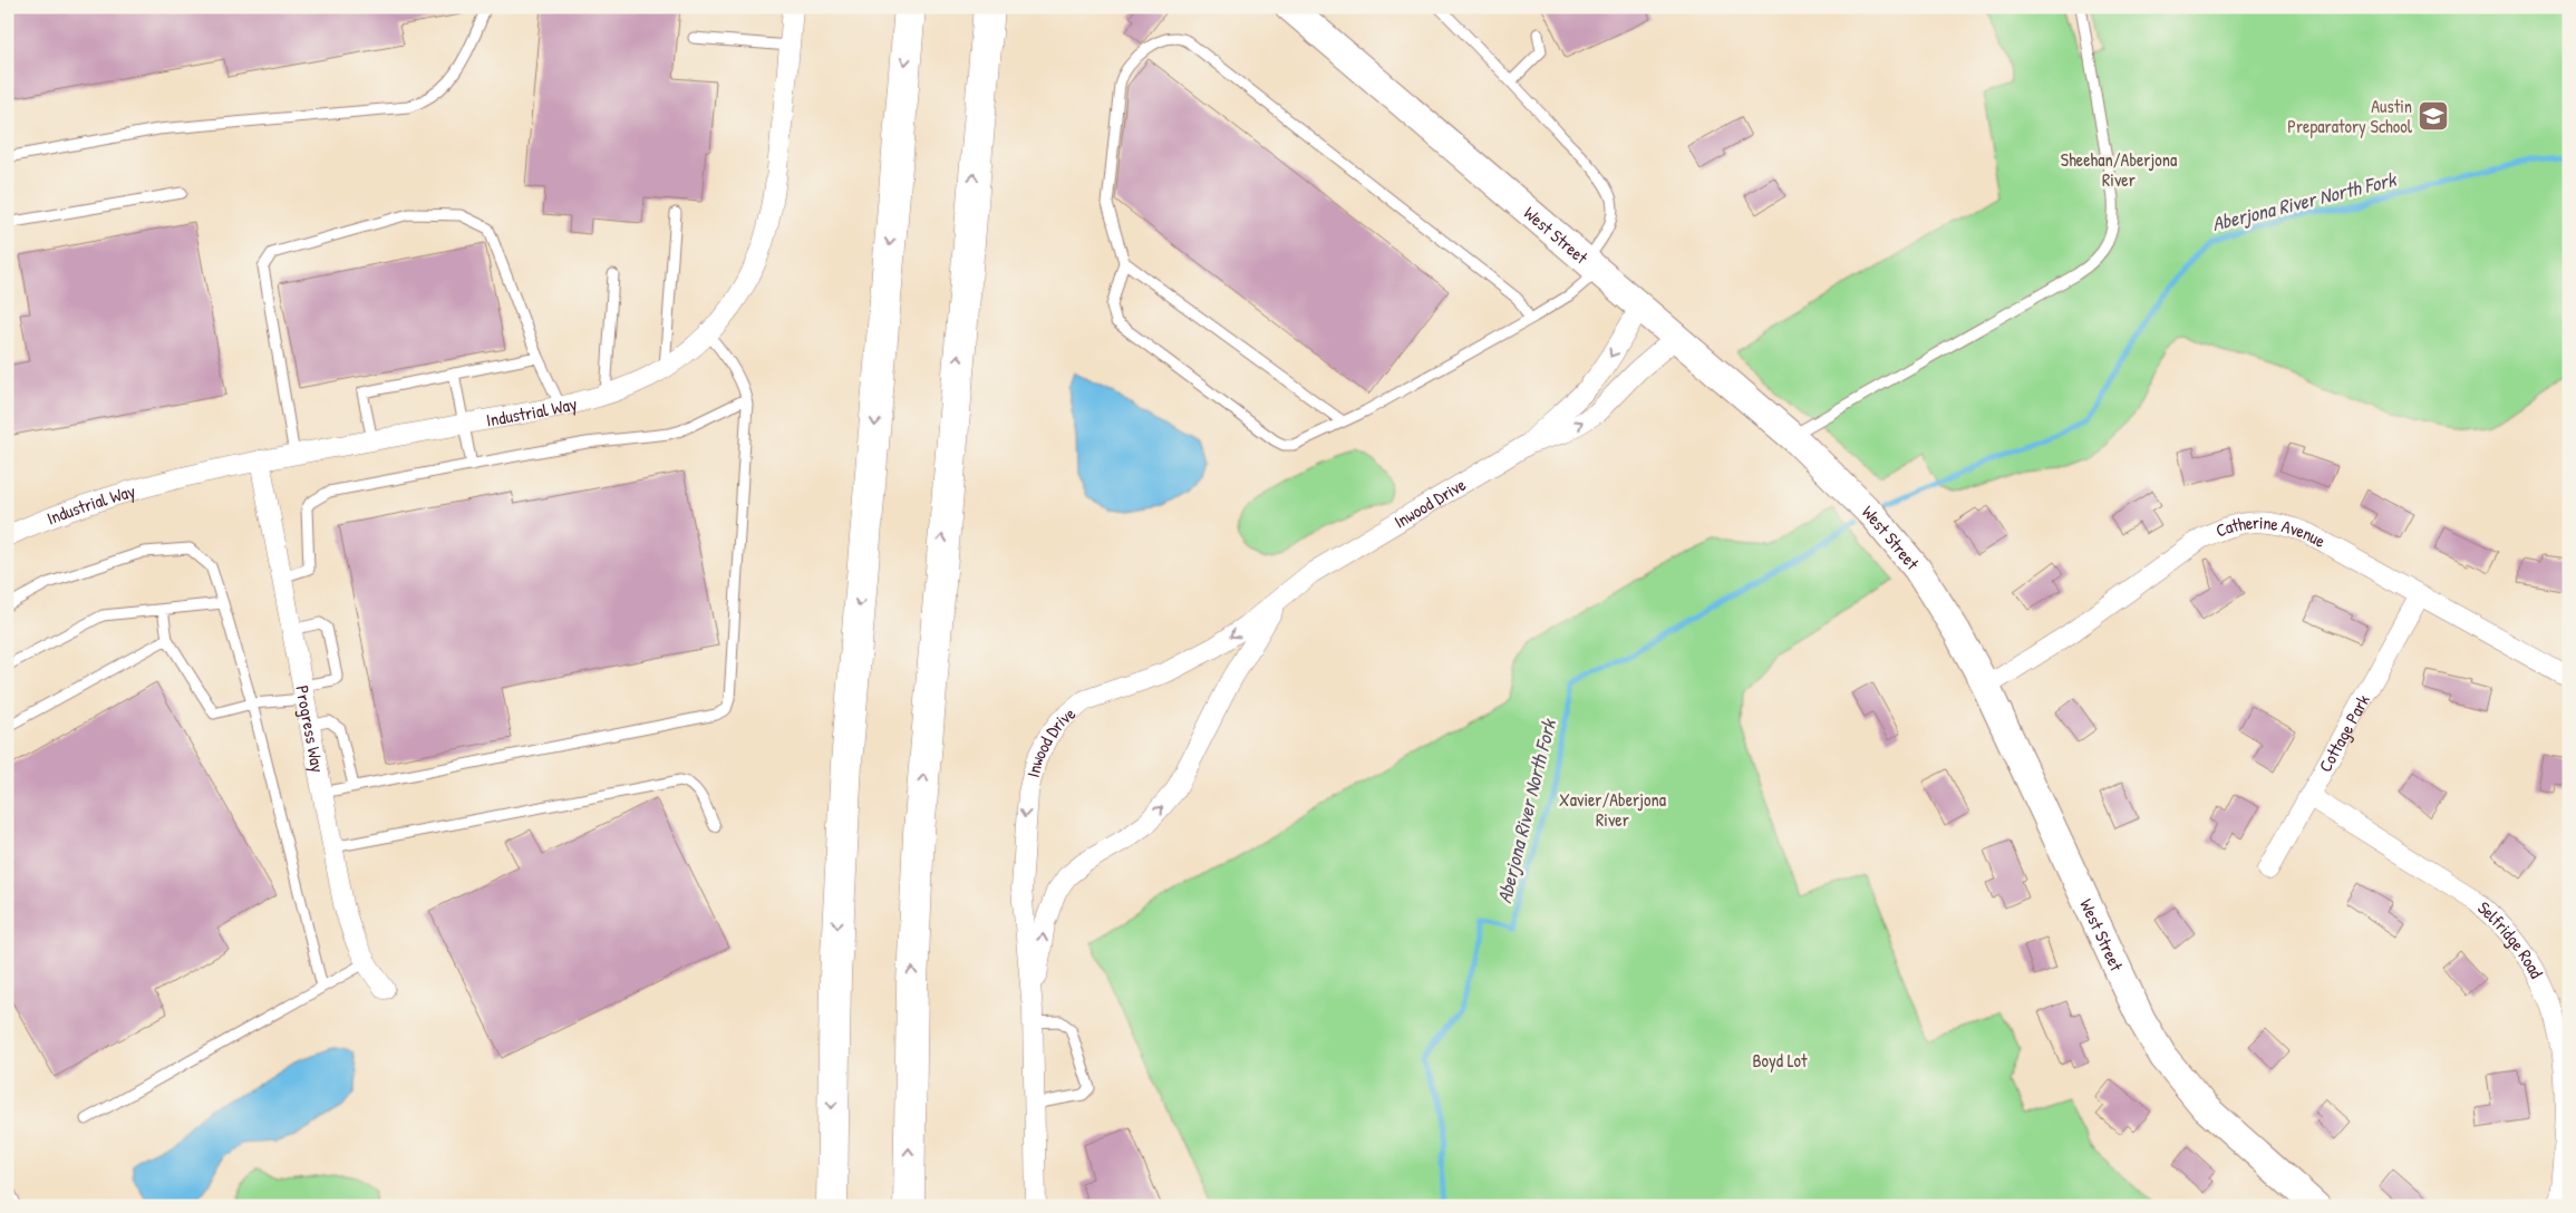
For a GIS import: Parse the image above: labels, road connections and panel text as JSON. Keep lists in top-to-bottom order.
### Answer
{
  "streets": {
    "main road": ["West Street"],
    "street": [
      "Industrial Way",
      "Inwood Drive",
      "Catherine Avenue",
      "Progress Way",
      "Cottage Park",
      "Selfridge Road"
    ]
  },
  "crossings": [
    ["West Street", "Inwood Drive"],
    ["West Street", "Catherine Avenue"],
    ["Industrial Way", "Progress Way"],
    ["Catherine Avenue", "Cottage Park"],
    ["Cottage Park", "Selfridge Road"]
  ],
  "water": ["Aberjona River North Fork"],
  "parks": ["Sheehan/Aberjona River", "Xavier/Aberjona River", "Boyd Lot"],
  "places": {
    "school or university": ["Austin Preparatory School"]
  }
}
